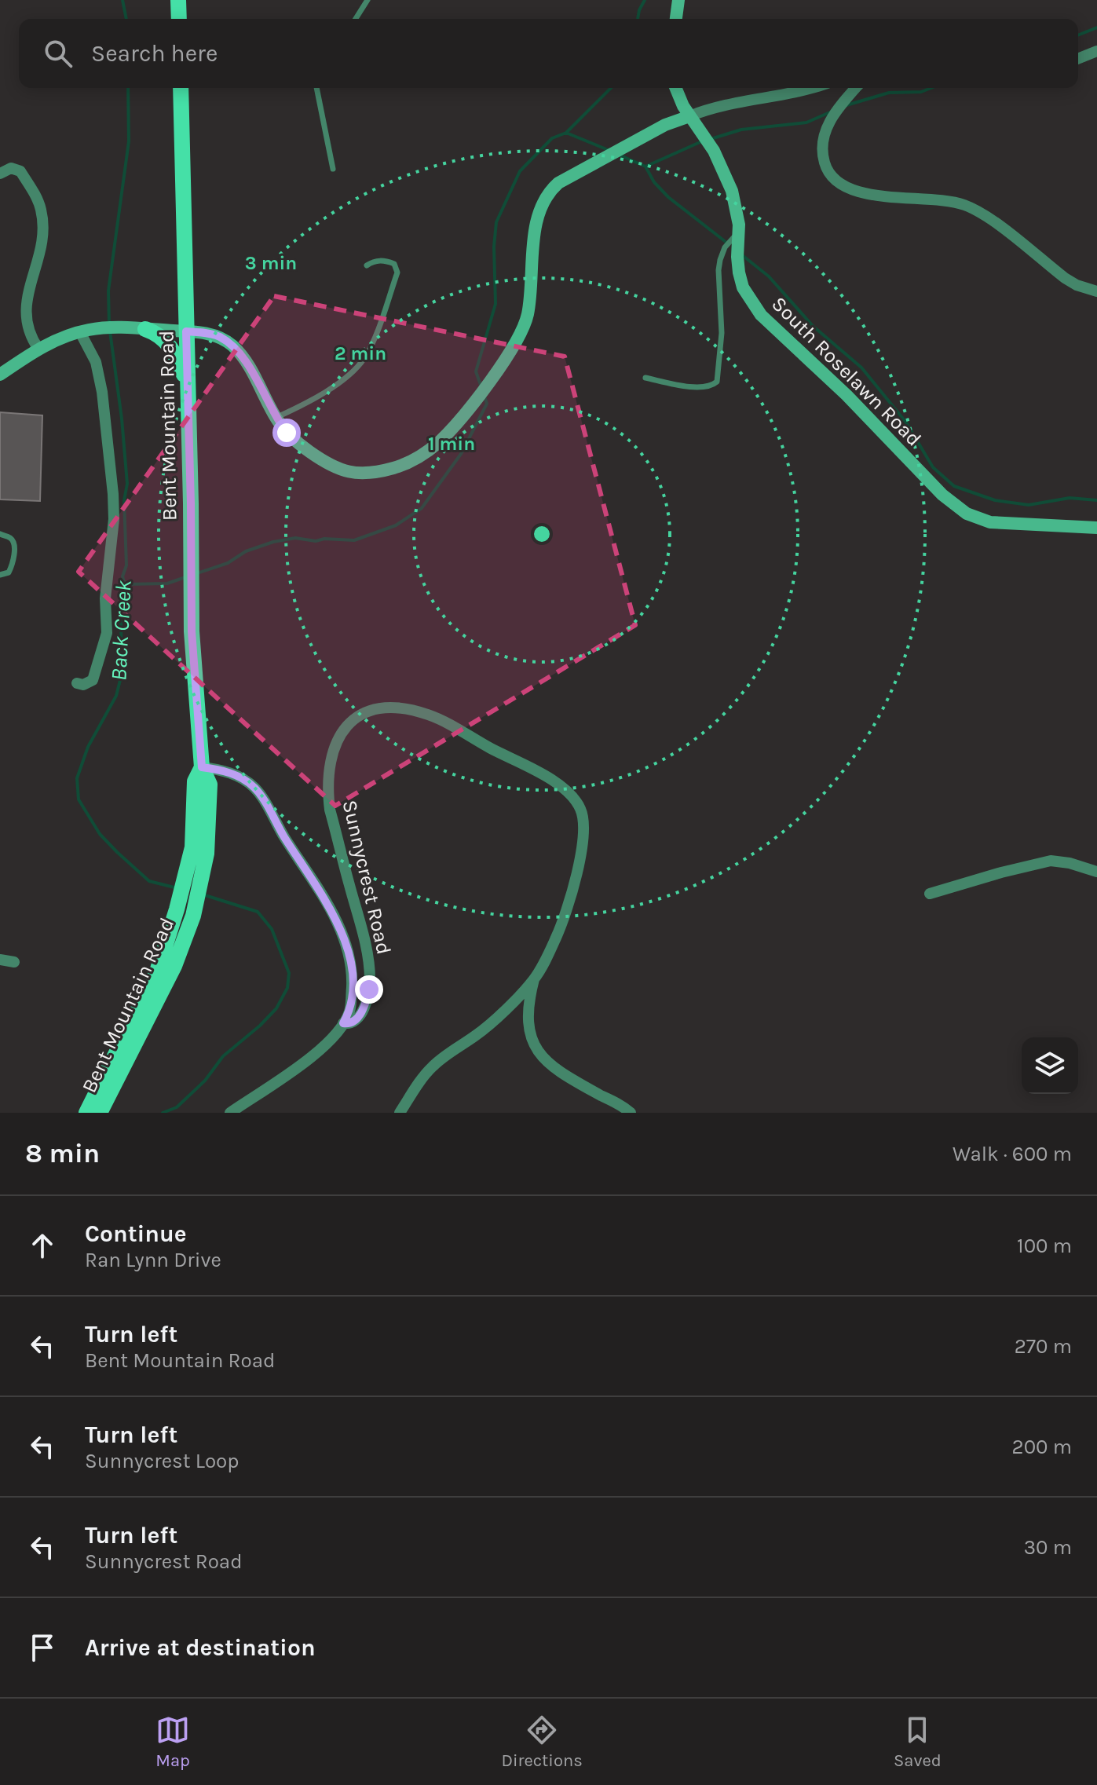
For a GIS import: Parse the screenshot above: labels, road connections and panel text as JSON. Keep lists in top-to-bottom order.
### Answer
{
  "streets": {
    "main road": ["Bent Mountain Road"],
    "street": ["South Roselawn Road", "Sunnycrest Road"]
  },
  "water": ["Back Creek"],
  "page": {
    "search": "Search here",
    "heading": ["8 min", "Walk · 600 m"],
    "list": [
      ["Continue", "Ran Lynn Drive", "100 m"],
      ["Turn left", "Bent Mountain Road", "270 m"],
      ["Turn left", "Sunnycrest Loop", "200 m"],
      ["Turn left", "Sunnycrest Road", "30 m"],
      "Arrive at destination"
    ],
    "nav": ["Map", "Directions", "Saved"]
  },
  "rings": ["3 min", "2 min", "1 min"]
}
